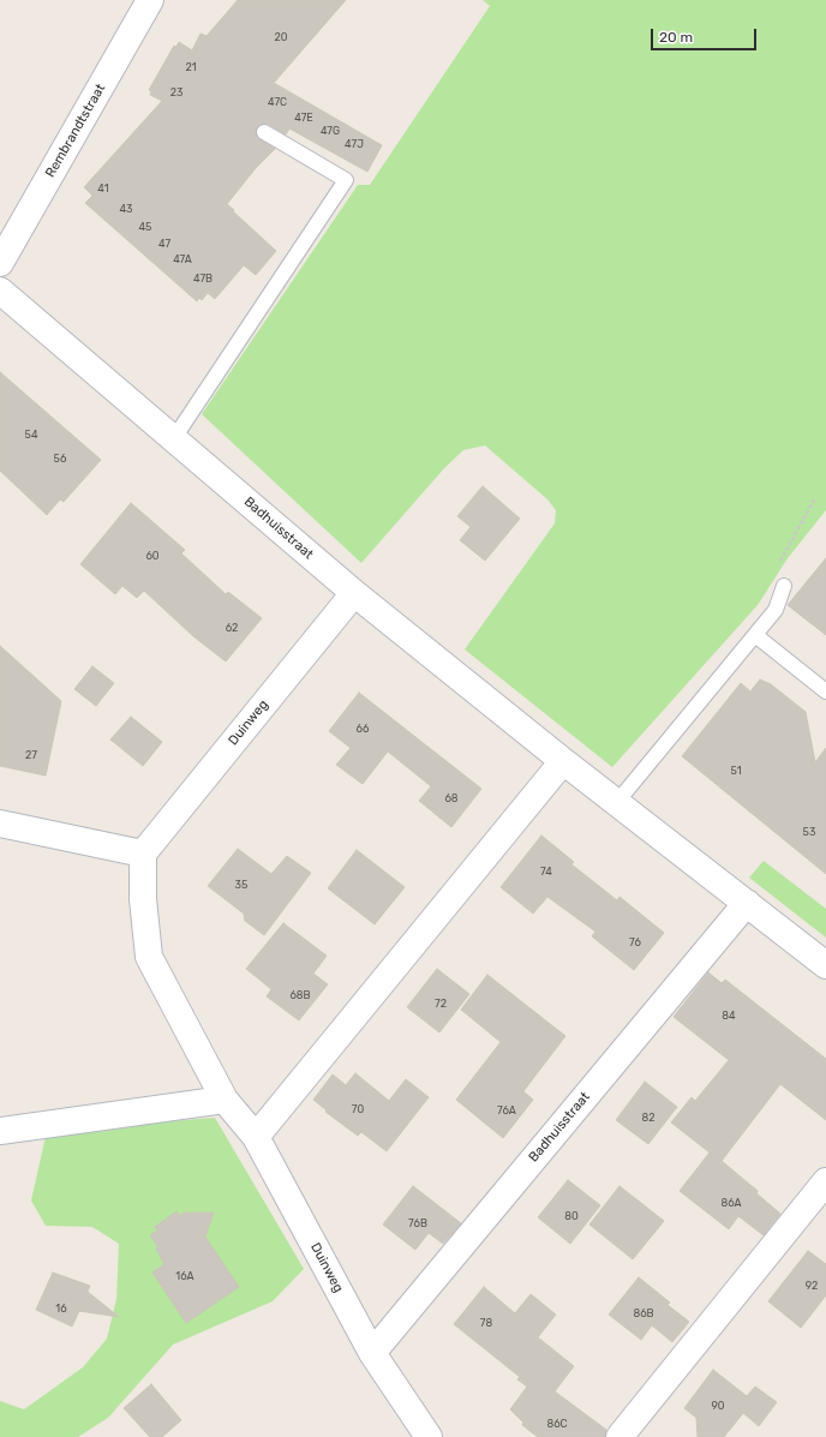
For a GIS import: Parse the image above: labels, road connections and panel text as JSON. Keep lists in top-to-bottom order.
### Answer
{
  "streets": {
    "street": ["Rembrandtstraat", "Badhuisstraat", "Duinweg"]
  },
  "crossings": [
    ["Badhuisstraat", "Duinweg"]
  ],
  "house_numbers": [
    "20",
    "21",
    "23",
    "47C",
    "47E",
    "47G",
    "47J",
    "41",
    "43",
    "45",
    "47",
    "47A",
    "47B",
    "54",
    "56",
    "60",
    "62",
    "66",
    "27",
    "51",
    "68",
    "53",
    "74",
    "35",
    "76",
    "68B",
    "72",
    "84",
    "70",
    "76A",
    "82",
    "86A",
    "80",
    "76B",
    "16A",
    "92",
    "16",
    "86B",
    "78",
    "90",
    "86C"
  ],
  "scale_bar": "20 m"
}
